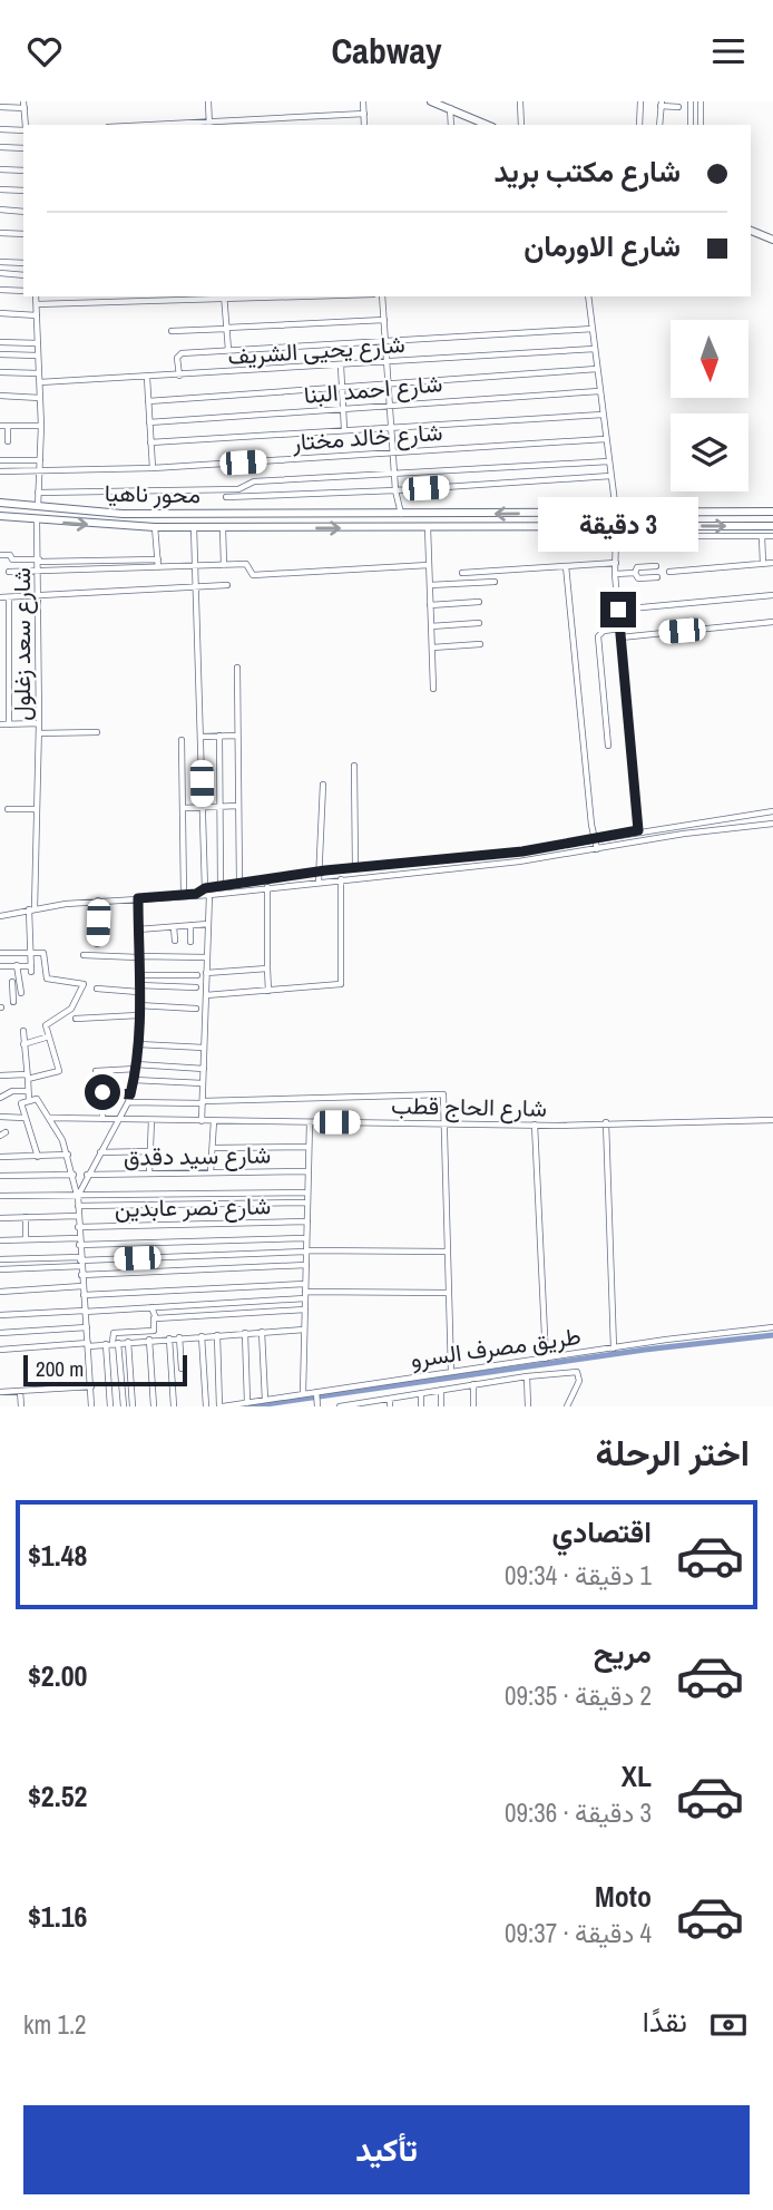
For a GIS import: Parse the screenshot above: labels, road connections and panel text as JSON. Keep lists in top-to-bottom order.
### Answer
{
  "streets": {
    "main road": ["محور ناهيا"],
    "street": [
      "شارع يحيى الشريف",
      "شارع احمد البنا",
      "شارع خالد مختار",
      "شارع سعد زغلول",
      "شارع الحاج قطب",
      "شارع سيد دقدق",
      "شارع نصر عابدين",
      "طريق مصرف السرو"
    ]
  },
  "crossings": [
    ["محور ناهيا", "شارع سعد زغلول"]
  ],
  "scale_bar": "200 m",
  "north": "bottom",
  "page": {
    "header": "Cabway",
    "banner": ["شارع مكتب بريد", "شارع الاورمان"],
    "bubble": "3 دقيقة",
    "scale": "200 m",
    "heading": "اختر الرحلة",
    "list": [
      {
        "name": "اقتصادي",
        "note": "1 دقيقة · 09:34",
        "value": "$1.48"
      },
      {
        "name": "مريح",
        "note": "2 دقيقة · 09:35",
        "value": "$2.00"
      },
      {
        "name": "XL",
        "note": "3 دقيقة · 09:36",
        "value": "$2.52"
      },
      {
        "name": "Moto",
        "note": "4 دقيقة · 09:37",
        "value": "$1.16"
      }
    ],
    "pay": ["نقدًا", "1.2 km"],
    "buttons": "تأكيد"
  }
}
